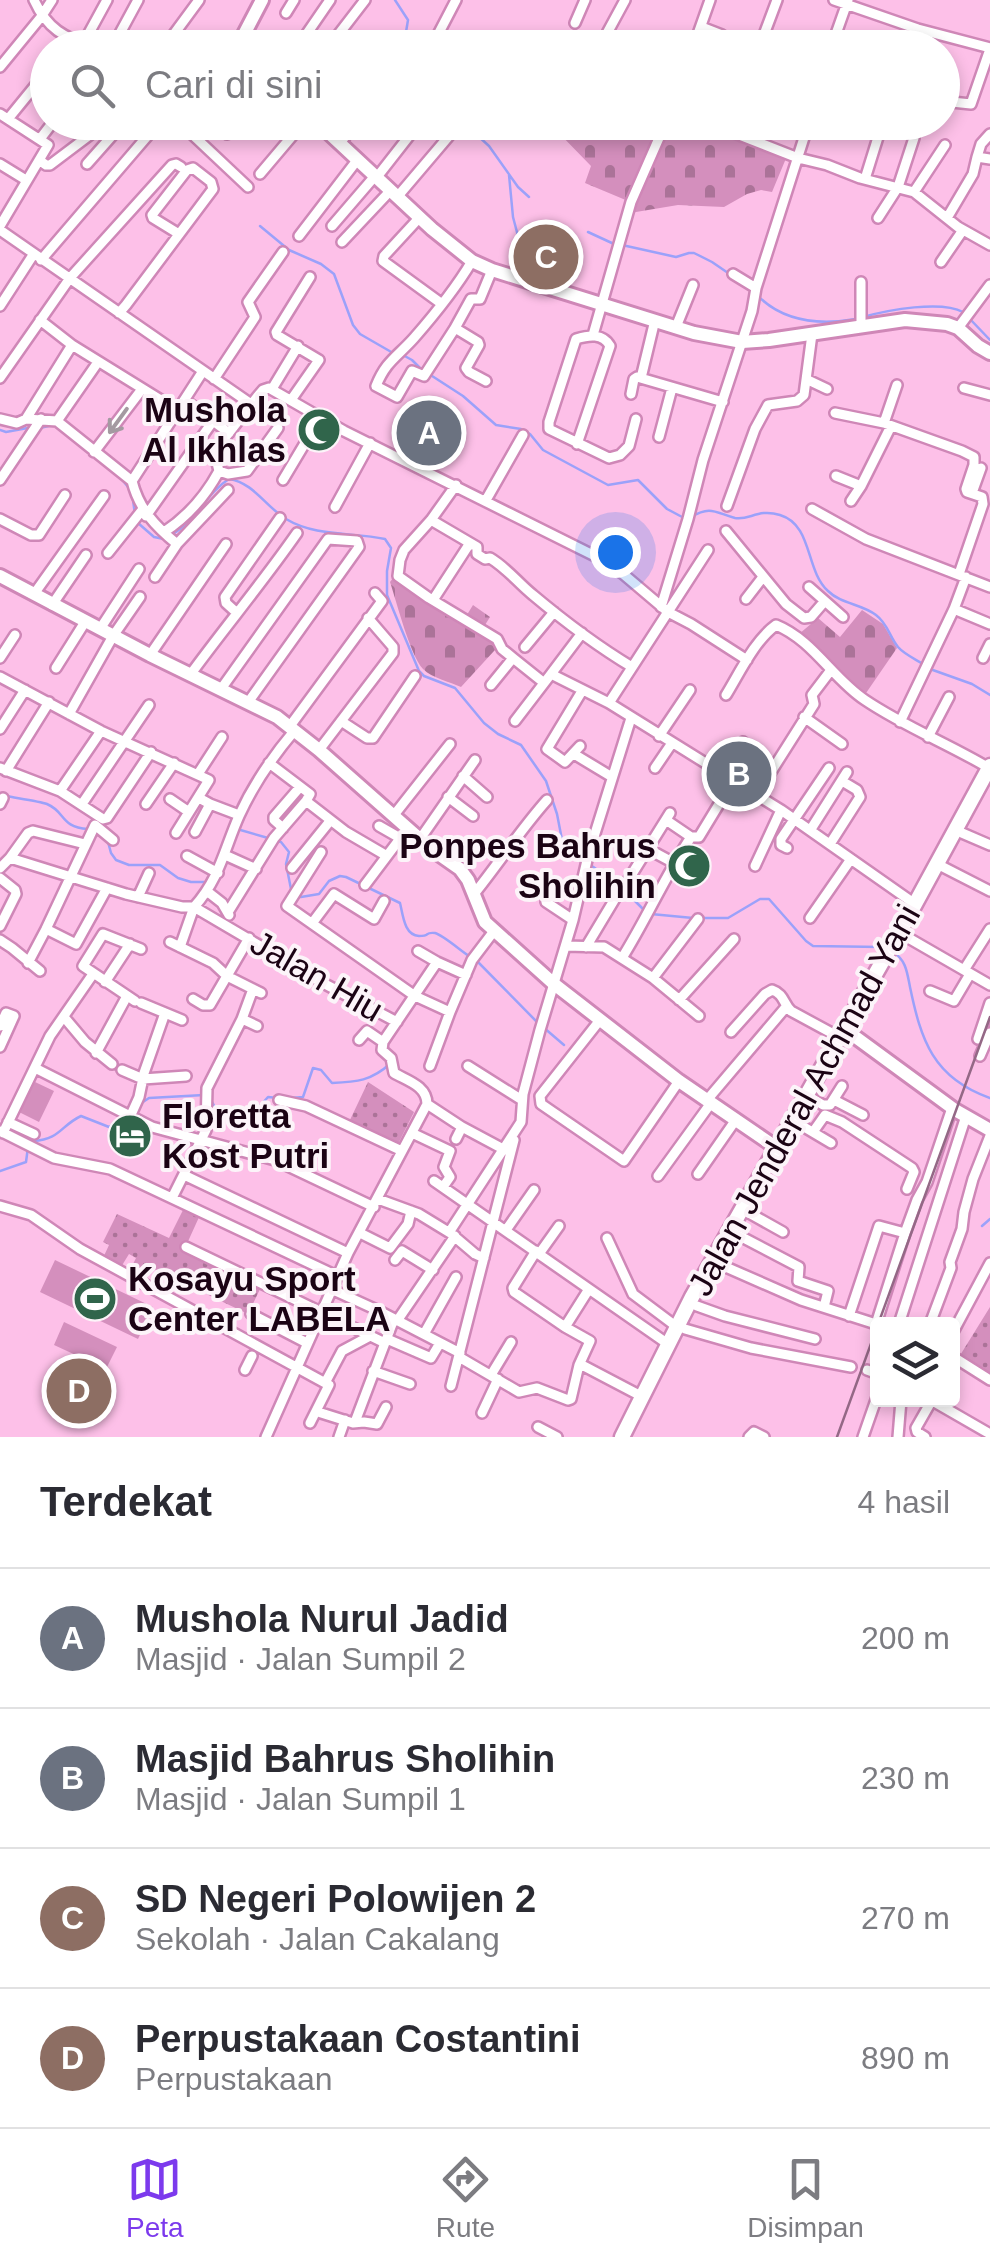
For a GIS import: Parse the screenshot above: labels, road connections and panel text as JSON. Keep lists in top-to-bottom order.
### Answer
{
  "streets": {
    "main road": ["Jalan Jenderal Achmad Yani"],
    "street": ["Jalan Hiu"]
  },
  "places": {
    "mosque": ["Mushola Al Ikhlas", "Ponpes Bahrus Sholihin"],
    "hotel": ["Floretta Kost Putri"],
    "sports": ["Kosayu Sport Center LABELA"]
  },
  "page": {
    "search": "Cari di sini",
    "pins": [
      "C",
      "A",
      "B",
      "D"
    ],
    "heading": ["Terdekat", "4 hasil"],
    "list": [
      {
        "mark": "A",
        "name": "Mushola Nurul Jadid",
        "note": "Masjid · Jalan Sumpil 2",
        "value": "200 m"
      },
      {
        "mark": "B",
        "name": "Masjid Bahrus Sholihin",
        "note": "Masjid · Jalan Sumpil 1",
        "value": "230 m"
      },
      {
        "mark": "C",
        "name": "SD Negeri Polowijen 2",
        "note": "Sekolah · Jalan Cakalang",
        "value": "270 m"
      },
      {
        "mark": "D",
        "name": "Perpustakaan Costantini",
        "note": "Perpustakaan",
        "value": "890 m"
      }
    ],
    "nav": ["Peta", "Rute", "Disimpan"]
  }
}
